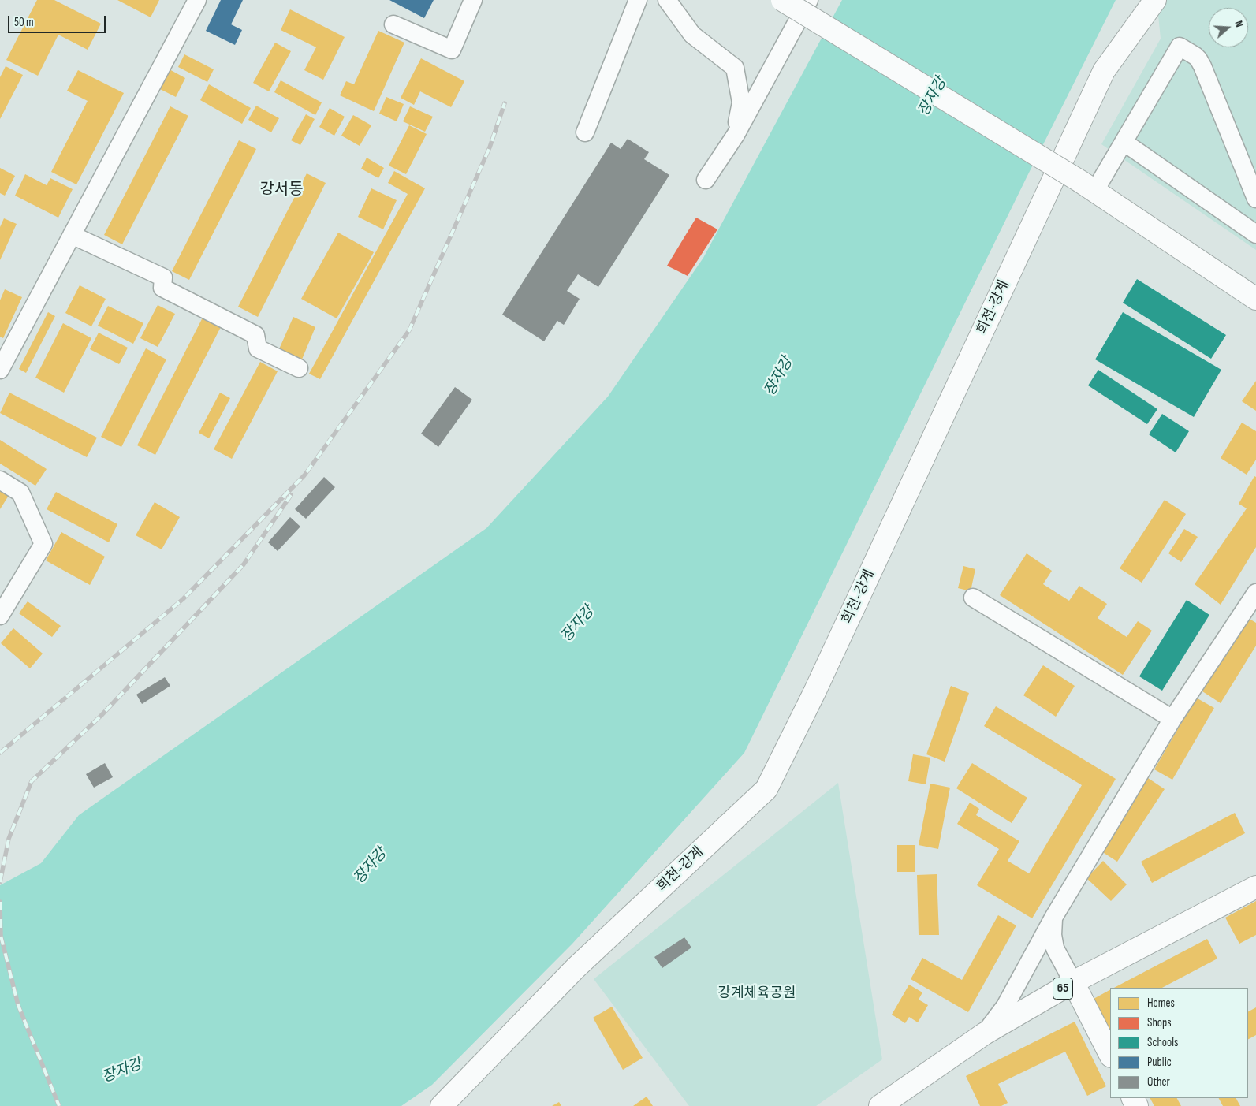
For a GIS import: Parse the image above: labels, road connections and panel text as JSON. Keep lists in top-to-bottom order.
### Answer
{
  "streets": {
    "main road": ["희천-강계", "65"]
  },
  "districts": ["강서동"],
  "water": ["장자강"],
  "parks": ["강계체육공원"],
  "legend": [
    "Homes",
    "Shops",
    "Schools",
    "Public",
    "Other"
  ],
  "scale_bar": "50 m",
  "north": "right"
}
